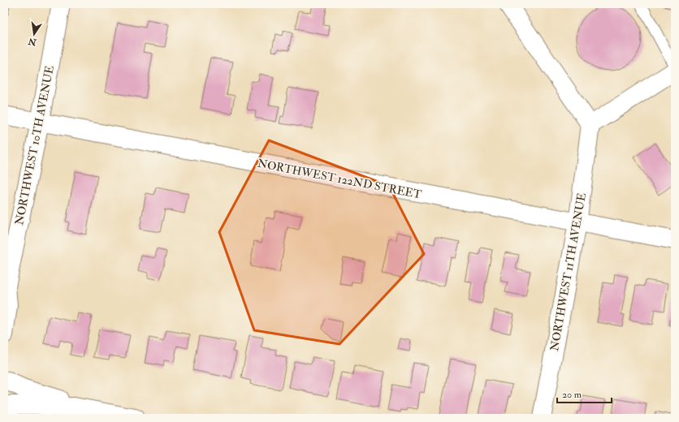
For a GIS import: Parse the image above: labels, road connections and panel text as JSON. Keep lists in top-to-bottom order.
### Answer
{
  "streets": {
    "street": ["NORTHWEST 10TH AVENUE", "NORTHWEST 122ND STREET", "NORTHWEST 11TH AVENUE"]
  },
  "crossings": [
    ["NORTHWEST 10TH AVENUE", "NORTHWEST 122ND STREET"],
    ["NORTHWEST 122ND STREET", "NORTHWEST 11TH AVENUE"]
  ],
  "scale_bar": "20 m",
  "north": "bottom"
}
